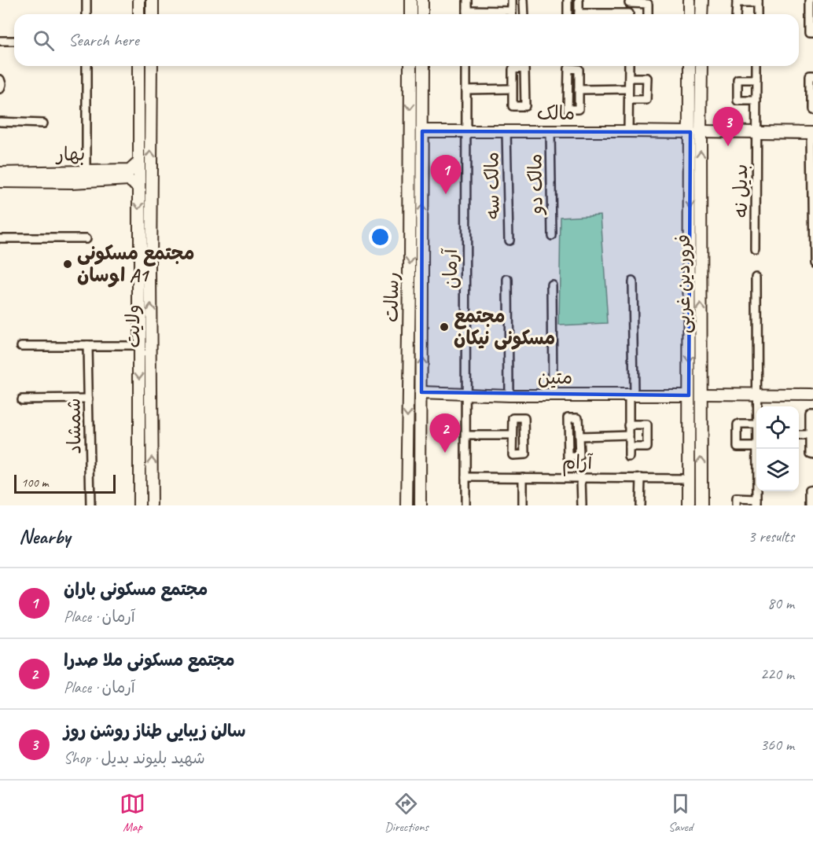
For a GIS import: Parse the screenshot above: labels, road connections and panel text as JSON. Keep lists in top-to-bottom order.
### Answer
{
  "streets": {
    "street": [
      "مالک",
      "بهار",
      "مالک دو",
      "مالک سه",
      "بدیل نه",
      "آرمان",
      "فروردین غربی",
      "رسالت",
      "ولایت",
      "متین",
      "شمشاد",
      "آرام"
    ]
  },
  "crossings": [
    ["مالک", "مالک دو"],
    ["مالک", "مالک سه"],
    ["مالک", "بدیل نه"],
    ["مالک", "آرمان"],
    ["مالک", "فروردین غربی"],
    ["مالک", "رسالت"],
    ["بهار", "ولایت"],
    ["آرمان", "متین"],
    ["آرمان", "آرام"],
    ["فروردین غربی", "متین"],
    ["فروردین غربی", "آرام"],
    ["رسالت", "متین"]
  ],
  "places": ["مجتمع مسکونی اوسان A1", "مجتمع مسکونی نیکان"],
  "scale_bar": "100 m",
  "page": {
    "search": "Search here",
    "pins": ["3", "1", "2"],
    "scale": "100 m",
    "heading": ["Nearby", "3 results"],
    "list": [
      {
        "mark": "1",
        "name": "مجتمع مسکونی باران",
        "note": "Place · آرمان",
        "value": "80 m"
      },
      {
        "mark": "2",
        "name": "مجتمع مسکونی ملا صدرا",
        "note": "Place · آرمان",
        "value": "220 m"
      },
      {
        "mark": "3",
        "name": "سالن زیبایی طناز روشن روز",
        "note": "Shop · شهید بلیوند بدیل",
        "value": "360 m"
      }
    ],
    "nav": ["Map", "Directions", "Saved"]
  }
}
